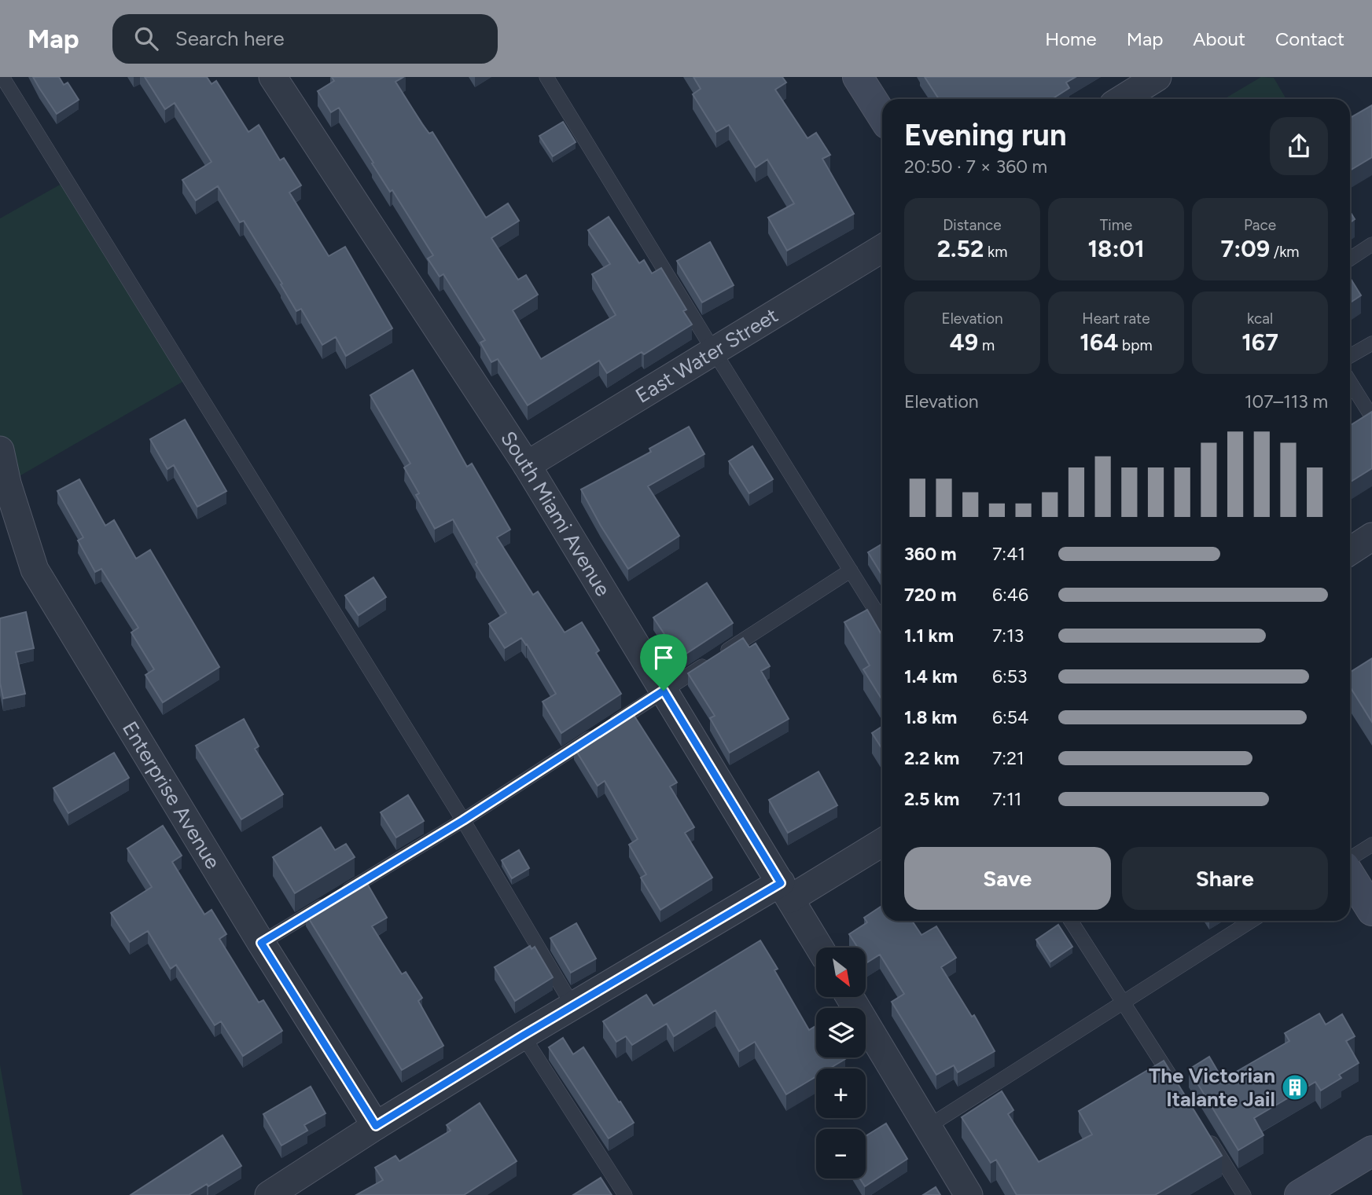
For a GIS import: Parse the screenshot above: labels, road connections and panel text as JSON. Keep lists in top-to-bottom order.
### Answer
{
  "streets": {
    "street": ["East Water Street", "South Miami Avenue", "Enterprise Avenue"]
  },
  "crossings": [
    ["East Water Street", "South Miami Avenue"]
  ],
  "places": {
    "building": ["The Victorian Italante Jail"]
  },
  "north": "bottom right",
  "page": {
    "header": "Map",
    "search": "Search here",
    "nav": [
      "Home",
      "Map",
      "About",
      "Contact"
    ],
    "heading": ["Evening run", "20:50 · 7 × 360 m"],
    "stats": [
      ["Distance", "2.52 km"],
      ["Time", "18:01"],
      ["Pace", "7:09 /km"],
      ["Elevation", "49 m"],
      ["Heart rate", "164 bpm"],
      ["kcal", "167"]
    ],
    "chart": ["Elevation", "107–113 m"],
    "list": [
      {
        "name": "360 m",
        "note": "7:41"
      },
      {
        "name": "720 m",
        "note": "6:46"
      },
      {
        "name": "1.1 km",
        "note": "7:13"
      },
      {
        "name": "1.4 km",
        "note": "6:53"
      },
      {
        "name": "1.8 km",
        "note": "6:54"
      },
      {
        "name": "2.2 km",
        "note": "7:21"
      },
      {
        "name": "2.5 km",
        "note": "7:11"
      }
    ],
    "buttons": ["Save", "Share"],
    "map_buttons": ["+", "−"]
  }
}
